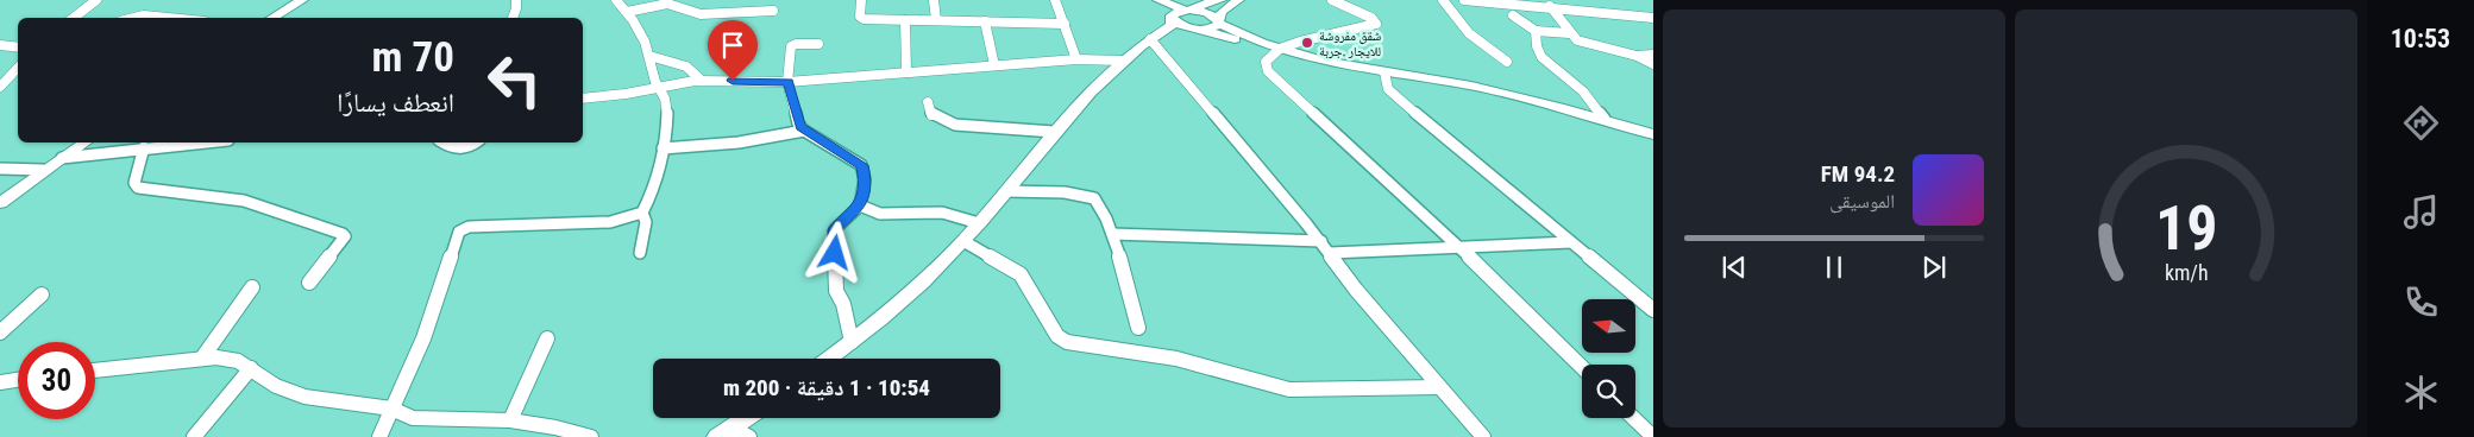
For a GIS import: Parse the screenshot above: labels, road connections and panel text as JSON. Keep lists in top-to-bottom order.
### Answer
{
  "places": ["شقق مفروشة للايجار .جربة"],
  "north": "left",
  "page": {
    "tabs": "10:53",
    "turn": ["70 m", "انعطف يسارًا"],
    "song": ["94.2 FM", "الموسيقى"],
    "limit": "30",
    "trip": "10:54 · 1 دقيقة · 200 m",
    "gauge": ["19", "km/h"]
  }
}
